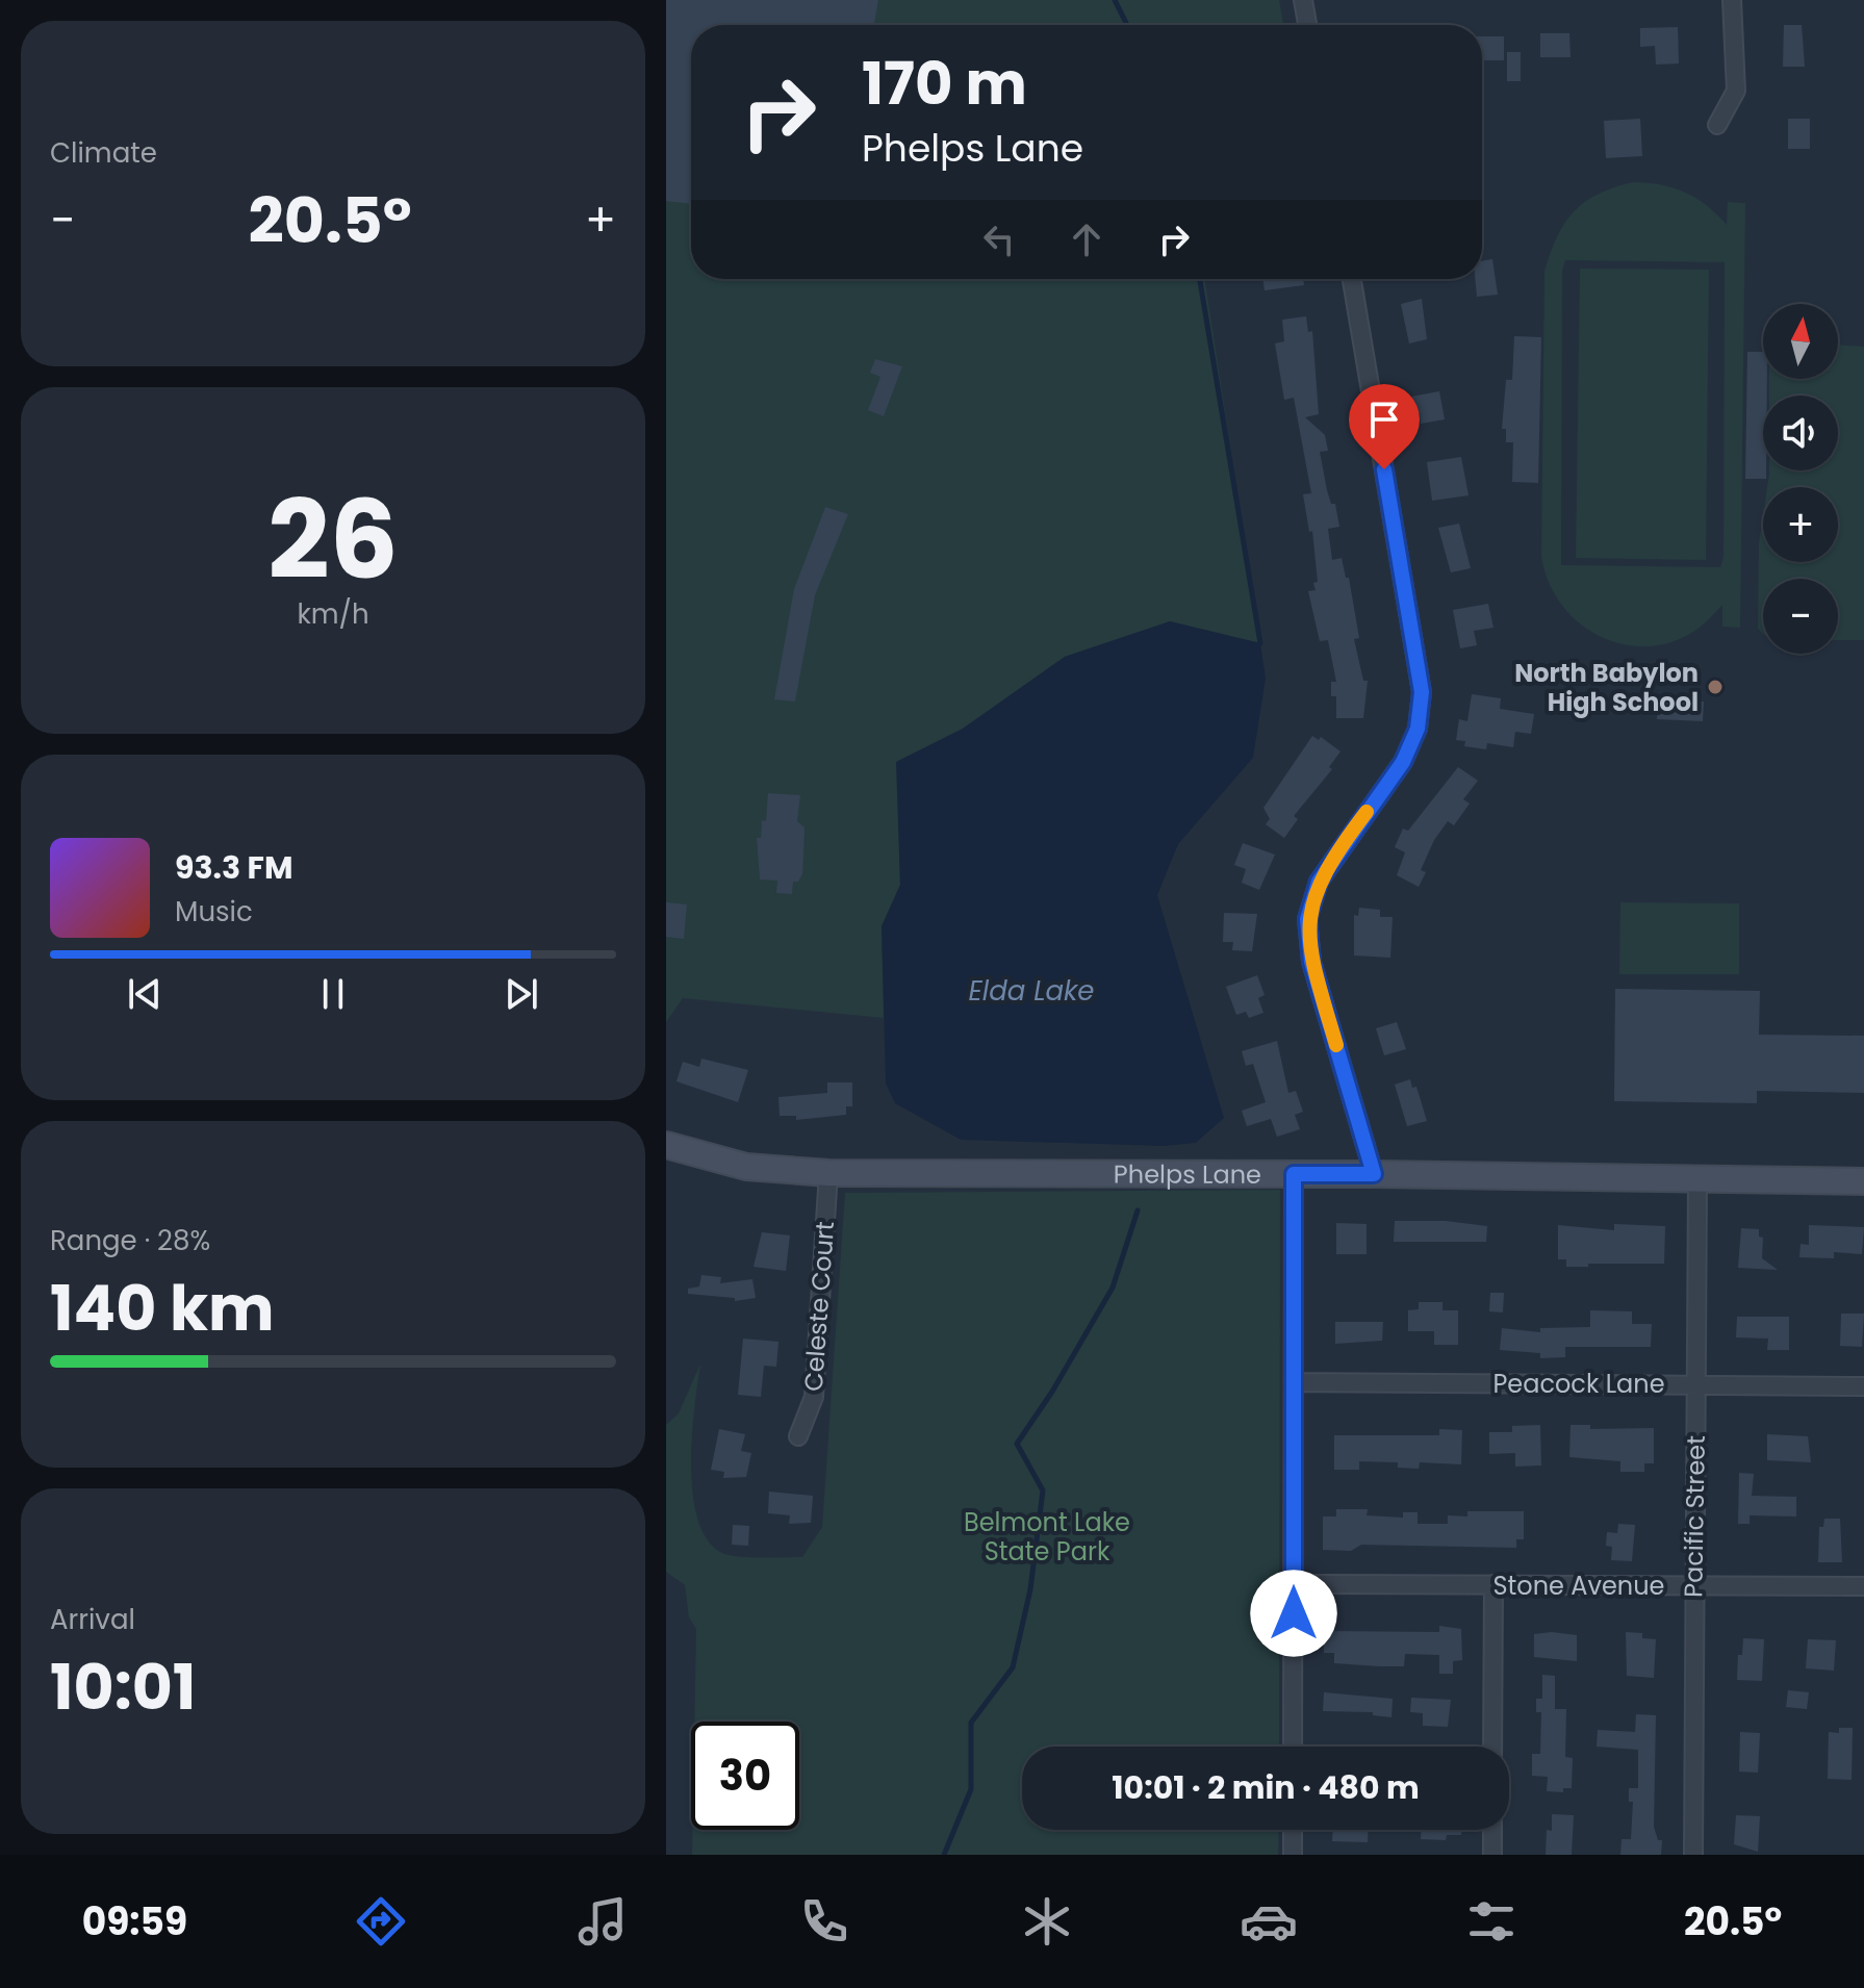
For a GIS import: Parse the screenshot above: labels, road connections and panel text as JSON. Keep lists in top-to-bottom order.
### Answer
{
  "streets": {
    "street": [
      "Phelps Lane",
      "Celeste Court",
      "Peacock Lane",
      "Pacific Street",
      "Stone Avenue"
    ]
  },
  "crossings": [
    ["Phelps Lane", "Celeste Court"],
    ["Phelps Lane", "Pacific Street"],
    ["Peacock Lane", "Pacific Street"],
    ["Pacific Street", "Stone Avenue"]
  ],
  "water": ["Elda Lake"],
  "parks": ["Belmont Lake State Park"],
  "places": ["North Babylon High School"],
  "north": "top",
  "page": {
    "tile": [
      "Climate",
      ["26", "km/h"],
      ["Range · 28%", "140 km"],
      ["Arrival", "10:01"]
    ],
    "turn": ["170 m", "Phelps Lane"],
    "heat": ["−", "20.5°", "+"],
    "map_buttons": ["+", "−"],
    "song": ["93.3 FM", "Music"],
    "limit": "30",
    "trip": "10:01 · 2 min · 480 m",
    "tabs": ["09:59", "20.5°"]
  }
}
